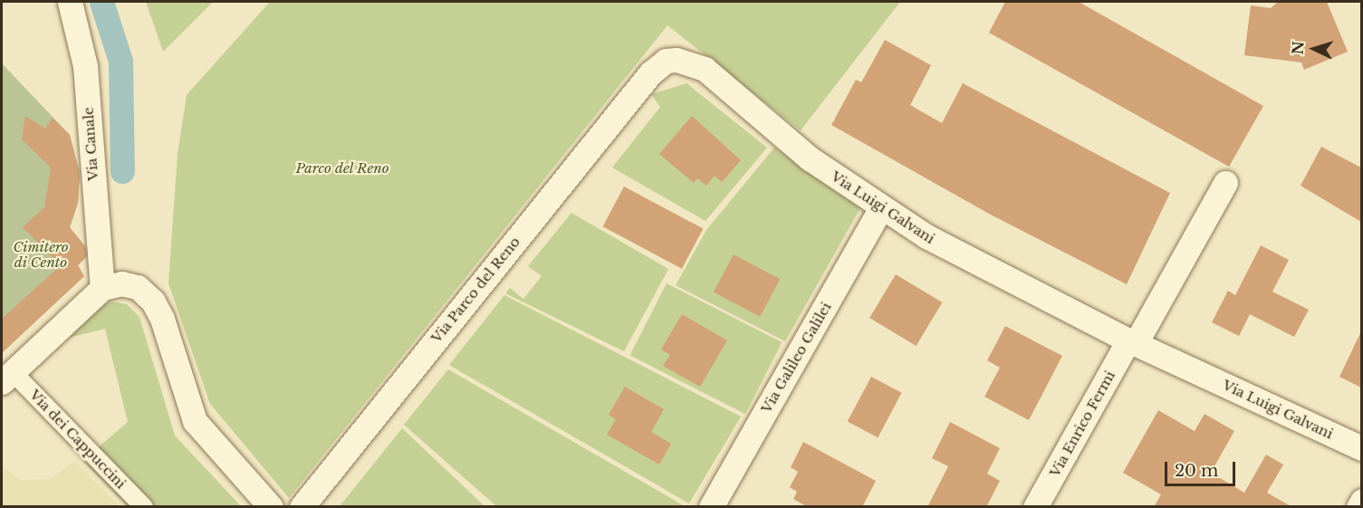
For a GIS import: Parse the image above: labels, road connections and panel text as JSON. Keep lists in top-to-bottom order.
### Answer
{
  "streets": {
    "street": [
      "Via Canale",
      "Via Luigi Galvani",
      "Via Parco del Reno",
      "Via Galileo Galilei",
      "Via Enrico Fermi",
      "Via dei Cappuccini"
    ]
  },
  "crossings": [
    ["Via Luigi Galvani", "Via Parco del Reno"],
    ["Via Luigi Galvani", "Via Galileo Galilei"],
    ["Via Luigi Galvani", "Via Enrico Fermi"]
  ],
  "parks": ["Parco del Reno", "Cimitero di Cento"],
  "scale_bar": "20 m",
  "north": "left"
}
